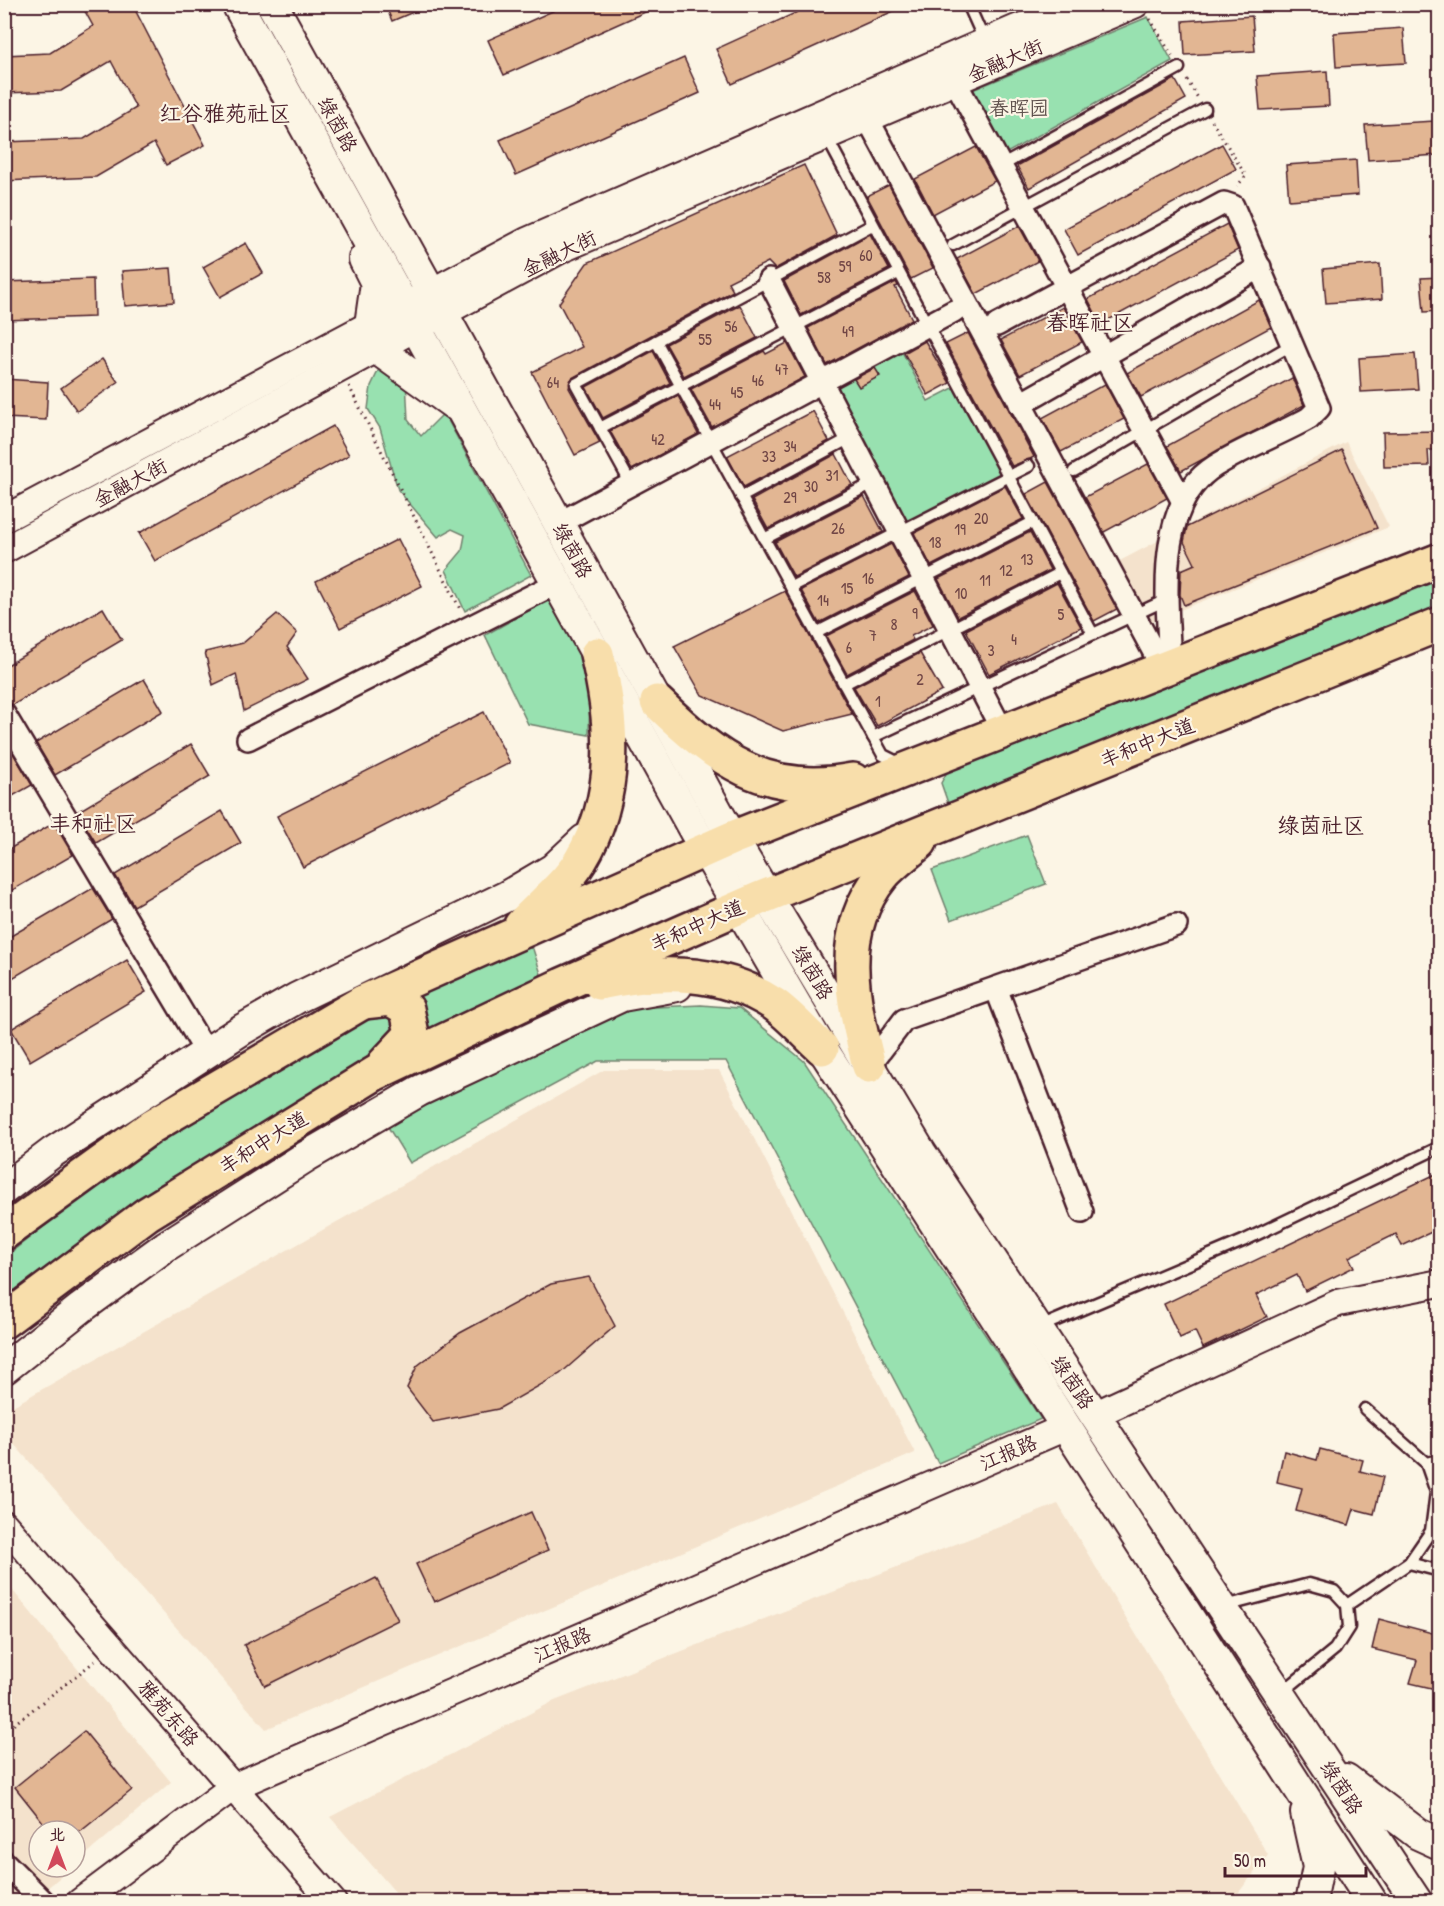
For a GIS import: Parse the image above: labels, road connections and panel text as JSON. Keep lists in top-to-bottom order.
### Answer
{
  "streets": {
    "main road": ["绿茵路", "丰和中大道"],
    "street": ["金融大街", "江报路", "雅苑东路"]
  },
  "crossings": [
    ["金融大街", "绿茵路"],
    ["绿茵路", "丰和中大道"],
    ["绿茵路", "江报路"],
    ["江报路", "雅苑东路"]
  ],
  "districts": [
    "红谷雅苑社区",
    "春晖社区",
    "丰和社区",
    "绿茵社区"
  ],
  "parks": ["春晖园"],
  "house_numbers": [
    "60",
    "59",
    "58",
    "56",
    "49",
    "55",
    "47",
    "46",
    "64",
    "45",
    "44",
    "42",
    "34",
    "33",
    "31",
    "30",
    "29",
    "20",
    "26",
    "19",
    "18",
    "13",
    "12",
    "16",
    "11",
    "15",
    "10",
    "14",
    "9",
    "5",
    "8",
    "7",
    "4",
    "6",
    "3",
    "2",
    "1"
  ],
  "scale_bar": "50 m",
  "north": "top"
}
